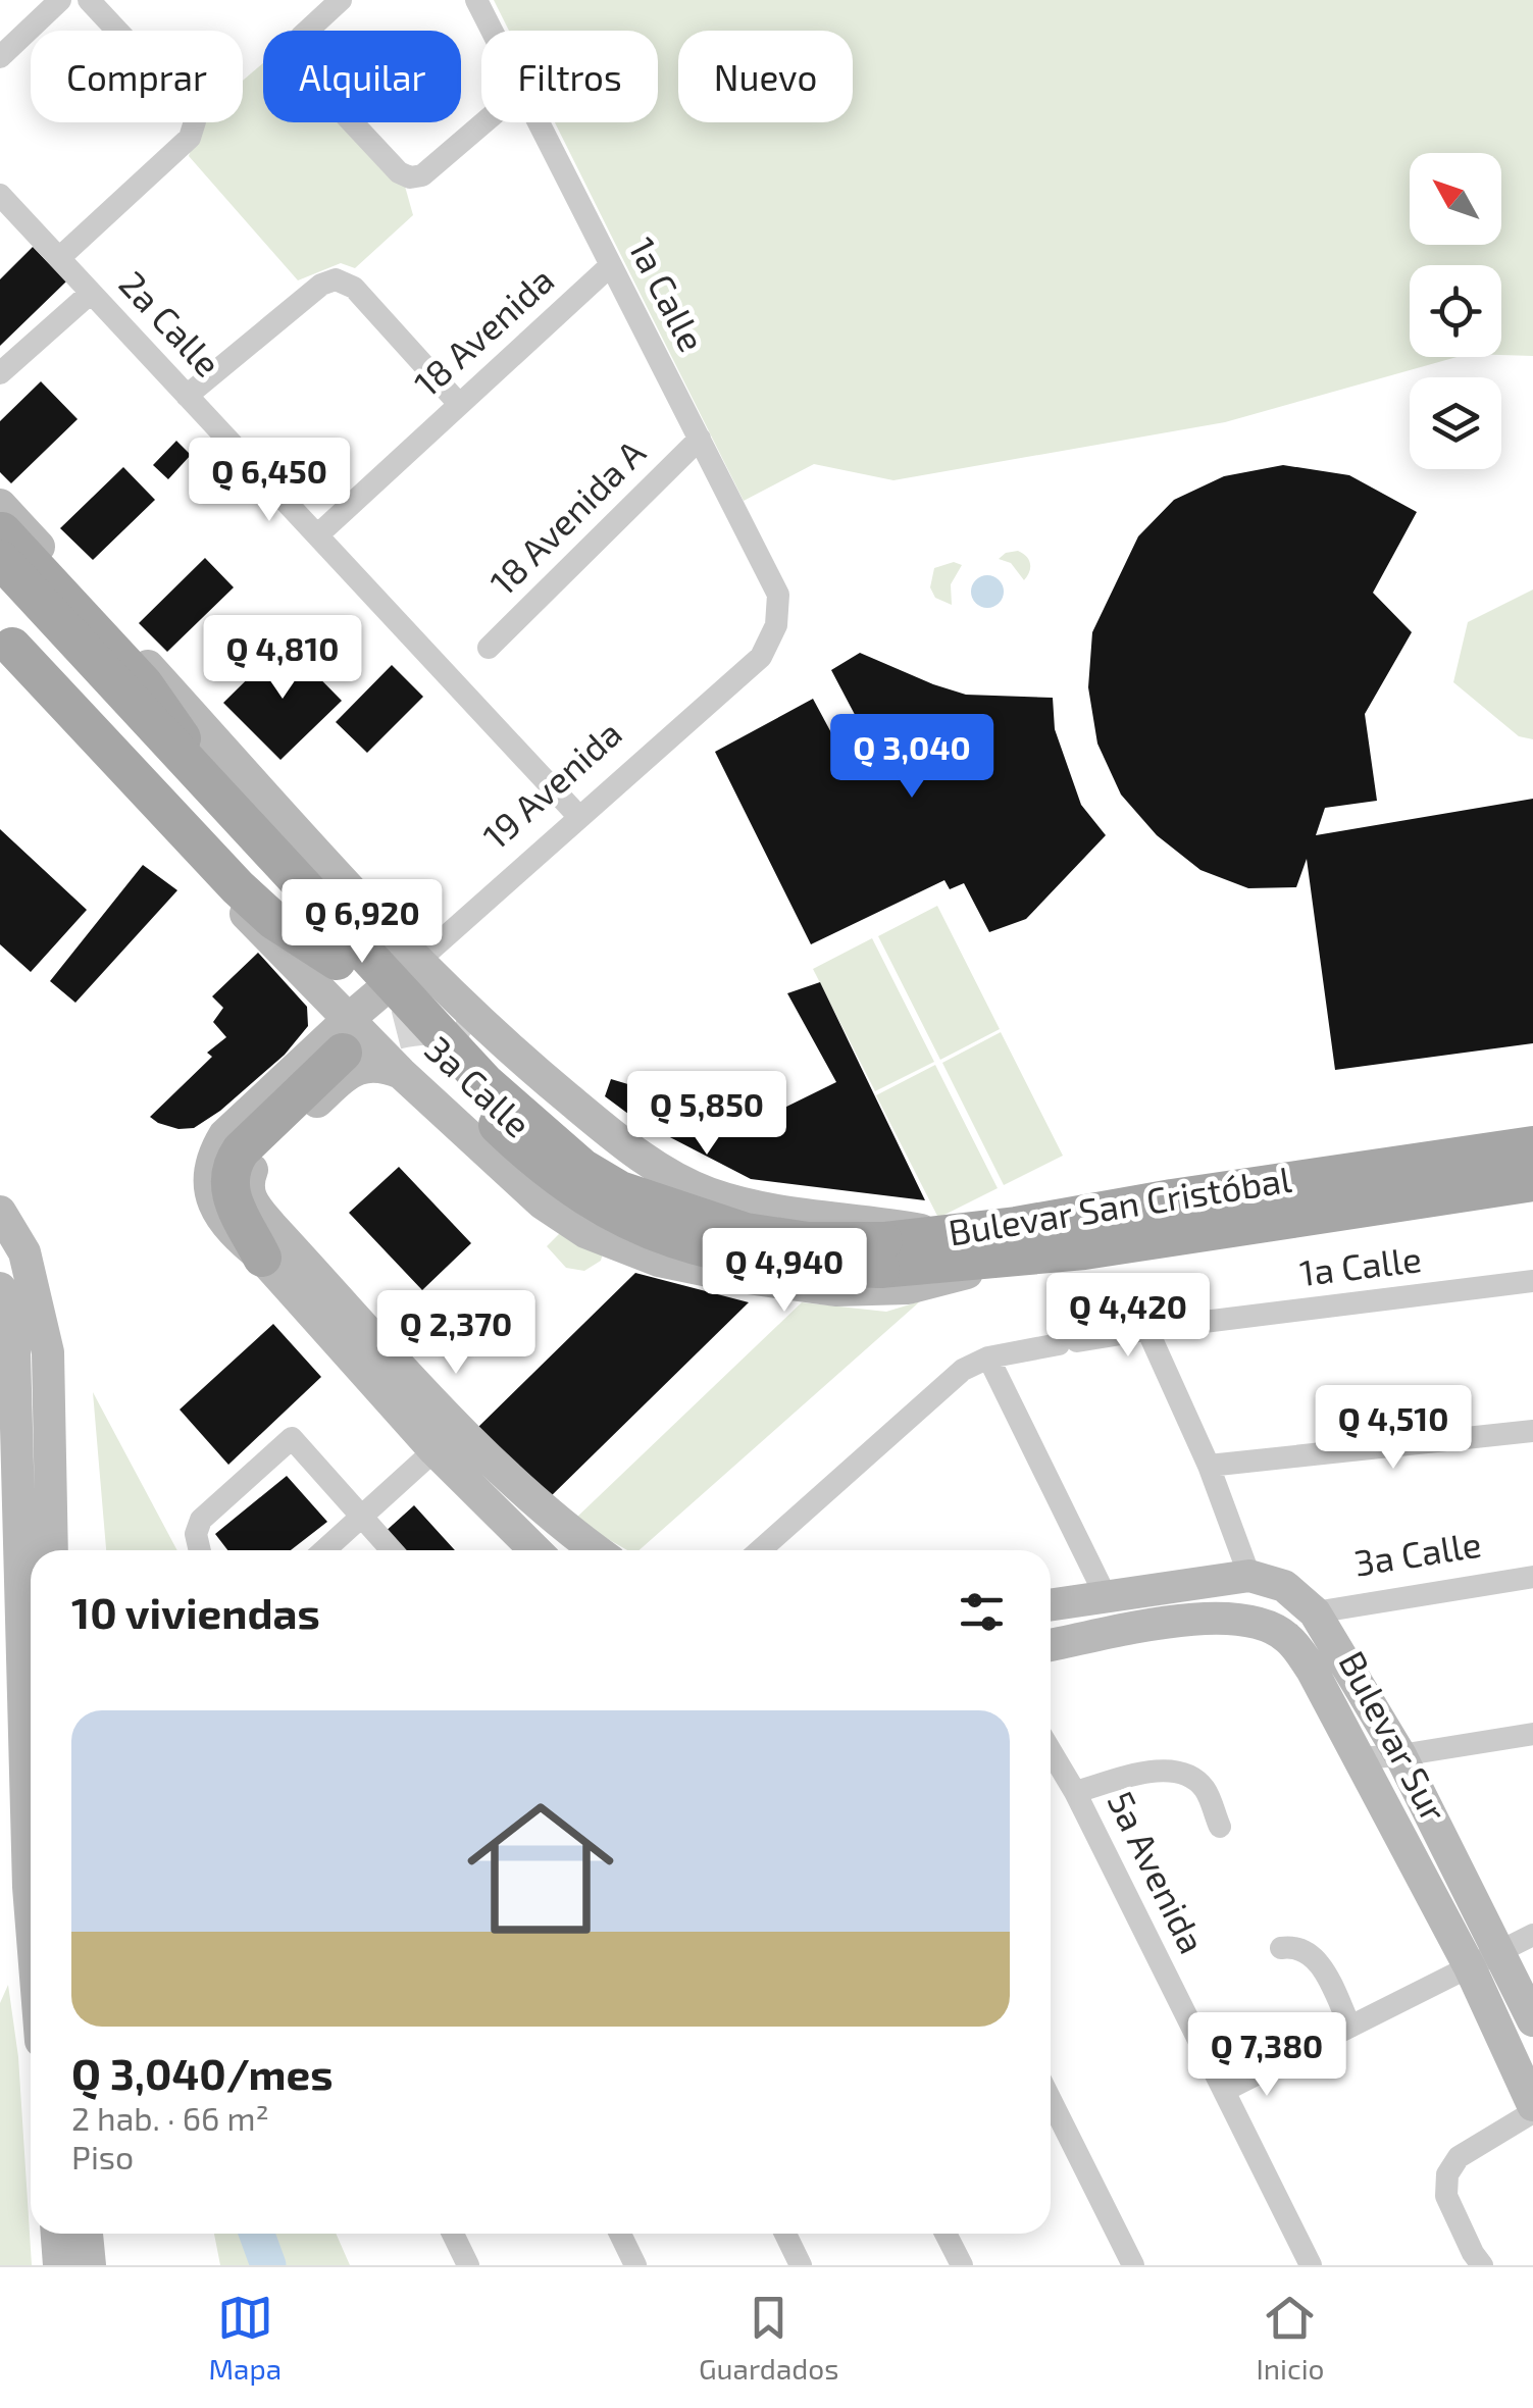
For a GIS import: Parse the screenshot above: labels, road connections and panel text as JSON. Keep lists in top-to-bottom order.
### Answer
{
  "streets": {
    "main road": [
      "19 Avenida",
      "3a Calle",
      "Bulevar San Cristóbal",
      "Bulevar Sur"
    ],
    "street": [
      "1a Calle",
      "2a Calle",
      "18 Avenida",
      "18 Avenida A",
      "5a Avenida"
    ]
  },
  "crossings": [
    ["1a Calle", "18 Avenida"],
    ["1a Calle", "18 Avenida A"],
    ["1a Calle", "19 Avenida"],
    ["2a Calle", "18 Avenida"],
    ["2a Calle", "19 Avenida"],
    ["19 Avenida", "3a Calle"],
    ["3a Calle", "Bulevar San Cristóbal"],
    ["3a Calle", "Bulevar Sur"]
  ],
  "north": "top left",
  "page": {
    "chip": [
      "Comprar",
      "Alquilar",
      "Filtros",
      "Nuevo"
    ],
    "price": [
      "Q 6,450",
      "Q 4,810",
      "Q 3,040",
      "Q 6,920",
      "Q 5,850",
      "Q 4,940",
      "Q 4,420",
      "Q 2,370",
      "Q 4,510",
      "Q 7,380"
    ],
    "heading": "10 viviendas",
    "list": [
      {
        "name": "Q 3,040/mes",
        "note": "2 hab. · 66 m² · Piso"
      }
    ],
    "tabs": ["Mapa", "Guardados", "Inicio"]
  }
}
